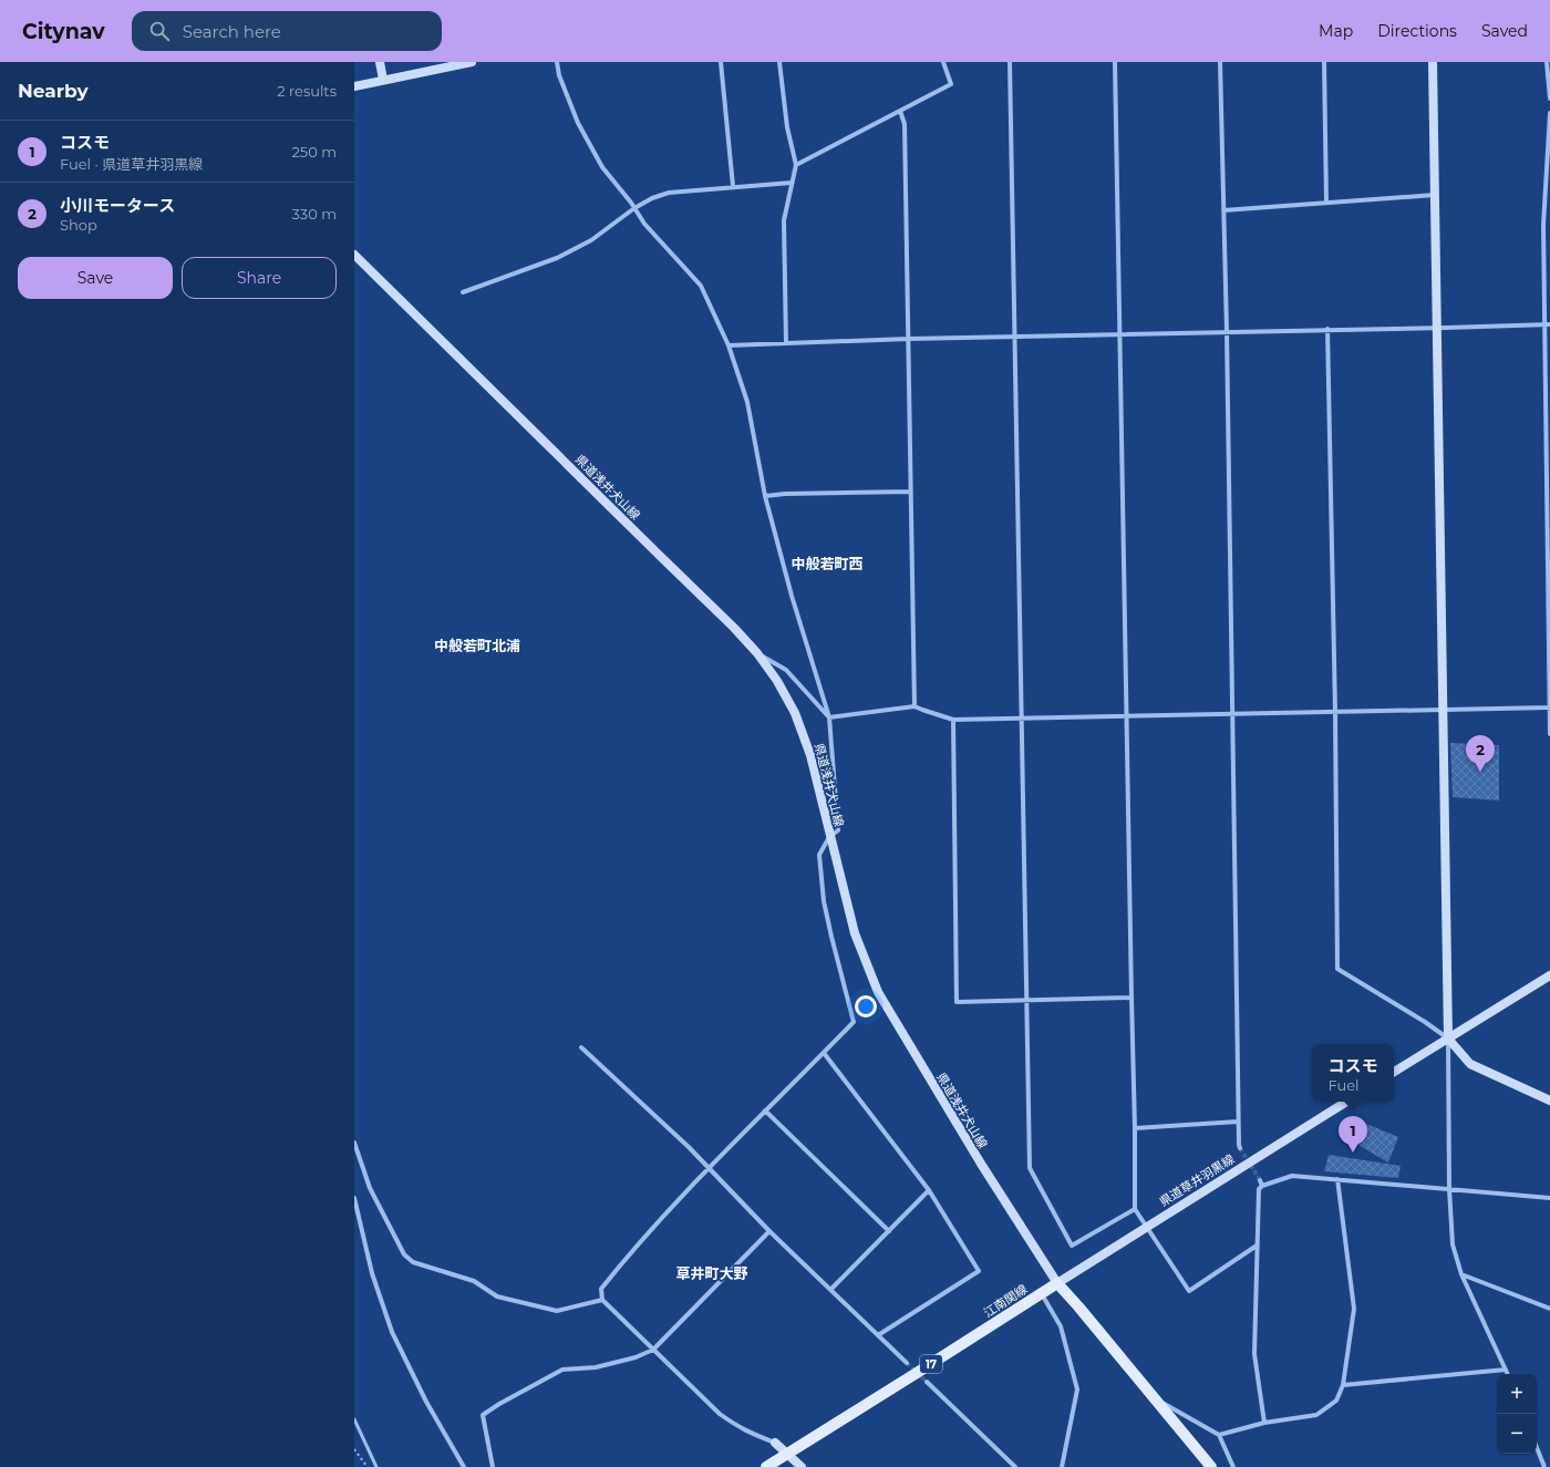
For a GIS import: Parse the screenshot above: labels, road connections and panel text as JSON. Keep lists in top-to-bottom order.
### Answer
{
  "streets": {
    "main road": [
      "県道浅井犬山線",
      "県道草井羽黒線",
      "江南関線",
      "17"
    ]
  },
  "crossings": [
    ["県道浅井犬山線", "県道草井羽黒線"],
    ["県道浅井犬山線", "江南関線"],
    ["県道草井羽黒線", "江南関線"]
  ],
  "districts": ["中般若町西", "中般若町北浦", "草井町大野"],
  "page": {
    "header": "Citynav",
    "search": "Search here",
    "nav": ["Map", "Directions", "Saved"],
    "heading": ["Nearby", "2 results"],
    "list": [
      {
        "mark": "1",
        "name": "コスモ",
        "note": "Fuel · 県道草井羽黒線",
        "value": "250 m"
      },
      {
        "mark": "2",
        "name": "小川モータース",
        "note": "Shop",
        "value": "330 m"
      }
    ],
    "buttons": ["Save", "Share"],
    "pins": ["2", "1"],
    "popup": ["コスモ", "Fuel"],
    "map_buttons": ["+", "−"]
  }
}
